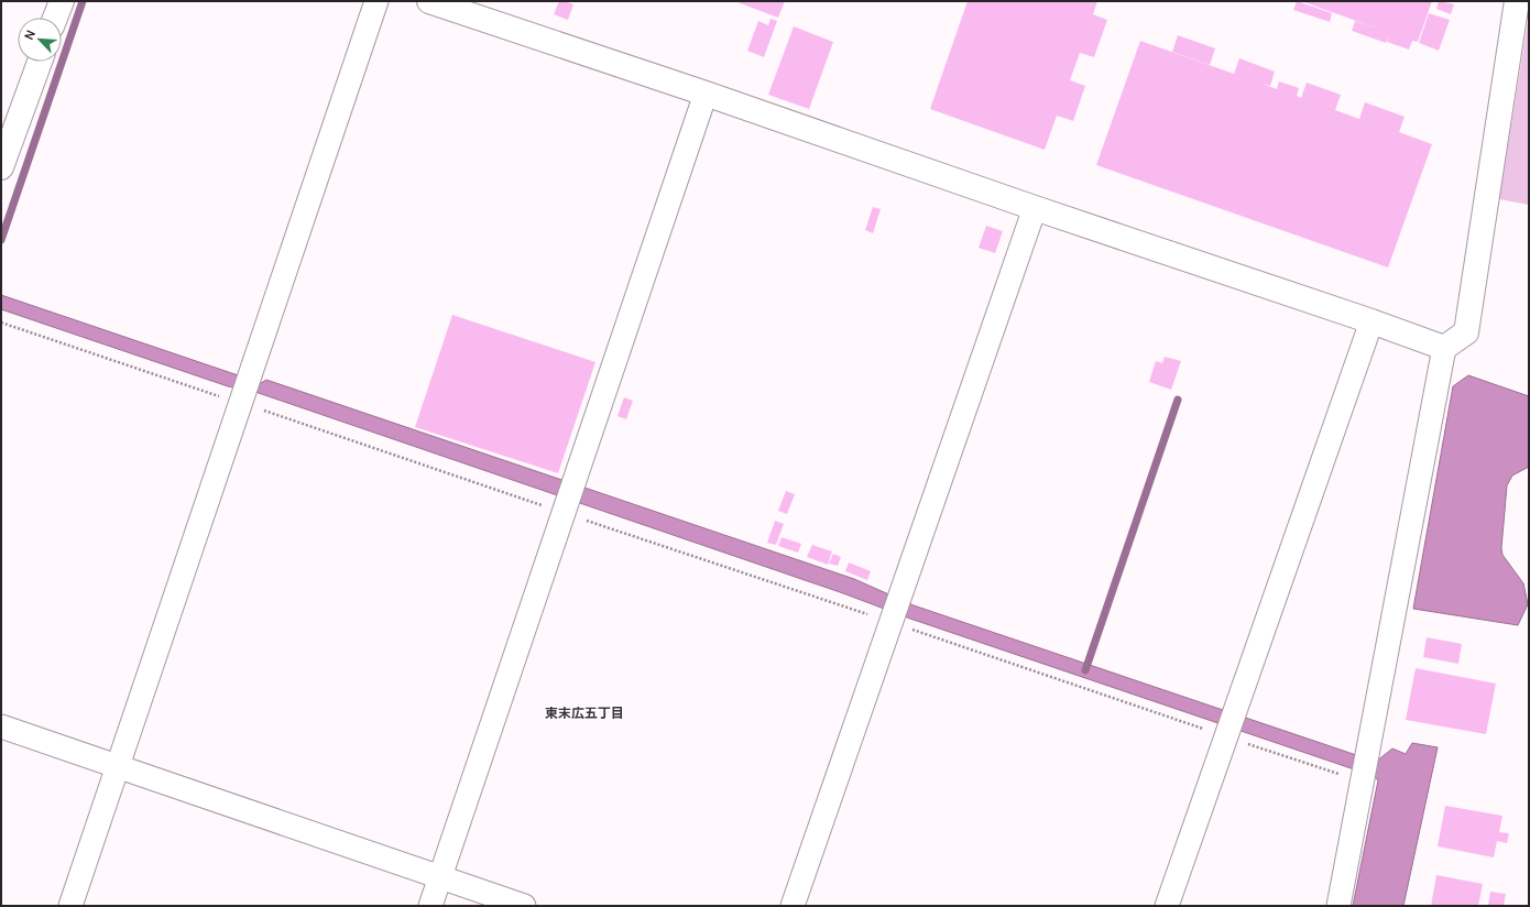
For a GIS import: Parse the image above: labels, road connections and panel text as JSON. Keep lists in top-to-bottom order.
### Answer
{
  "districts": ["東末広五丁目"],
  "north": "top left"
}
